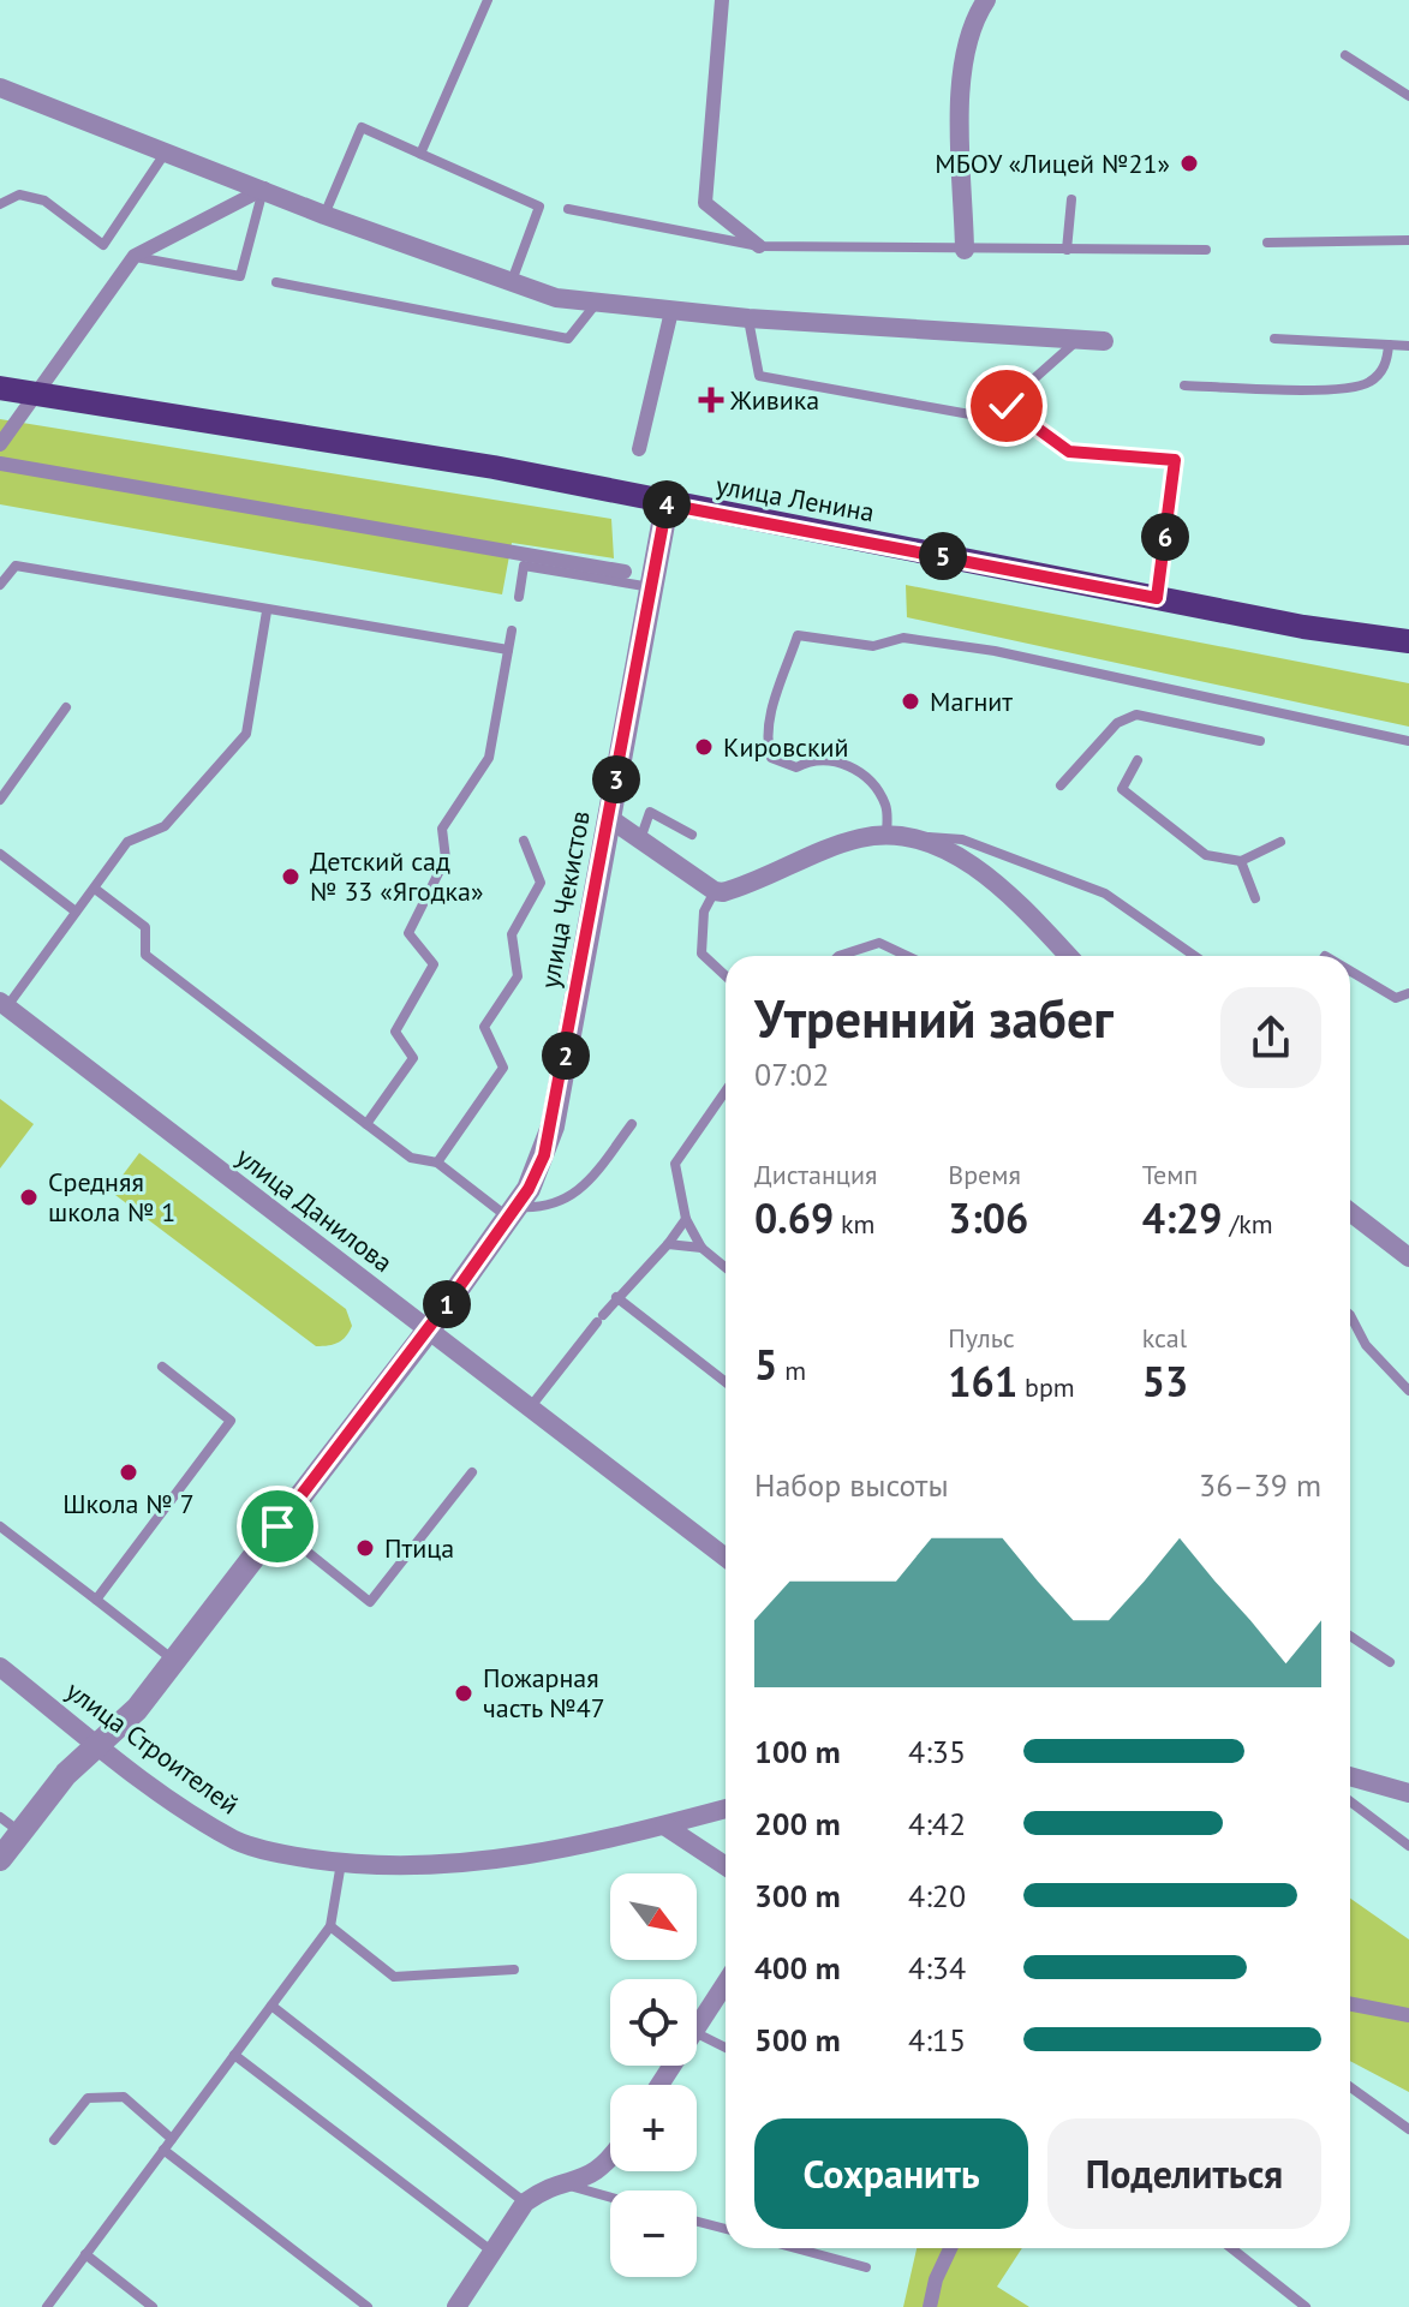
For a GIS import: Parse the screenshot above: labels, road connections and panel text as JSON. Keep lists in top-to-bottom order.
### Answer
{
  "streets": {
    "main road": ["улица Ленина"],
    "street": ["улица Чекистов", "улица Данилова", "улица Строителей"]
  },
  "crossings": [
    ["улица Ленина", "улица Чекистов"],
    ["улица Чекистов", "улица Данилова"],
    ["улица Чекистов", "улица Строителей"]
  ],
  "places": {
    "other": [
      "МБОУ «Лицей №21»",
      "Магнит",
      "Кировский",
      "Детский сад № 33 «Ягодка»",
      "Средняя школа № 1",
      "Школа № 7",
      "Птица",
      "Пожарная часть №47"
    ],
    "health": ["Живика"]
  },
  "north": "bottom right",
  "page": {
    "pins": [
      "4",
      "6",
      "5",
      "3",
      "2",
      "1"
    ],
    "heading": ["Утренний забег", "07:02"],
    "stats": [
      ["Дистанция", "0.69 km"],
      ["Время", "3:06"],
      ["Темп", "4:29 /km"],
      ["5 m"],
      ["Пульс", "161 bpm"],
      ["kcal", "53"]
    ],
    "chart": ["Набор высоты", "36–39 m"],
    "list": [
      {
        "name": "100 m",
        "note": "4:35"
      },
      {
        "name": "200 m",
        "note": "4:42"
      },
      {
        "name": "300 m",
        "note": "4:20"
      },
      {
        "name": "400 m",
        "note": "4:34"
      },
      {
        "name": "500 m",
        "note": "4:15"
      }
    ],
    "map_buttons": ["+", "−"],
    "buttons": ["Сохранить", "Поделиться"]
  }
}
